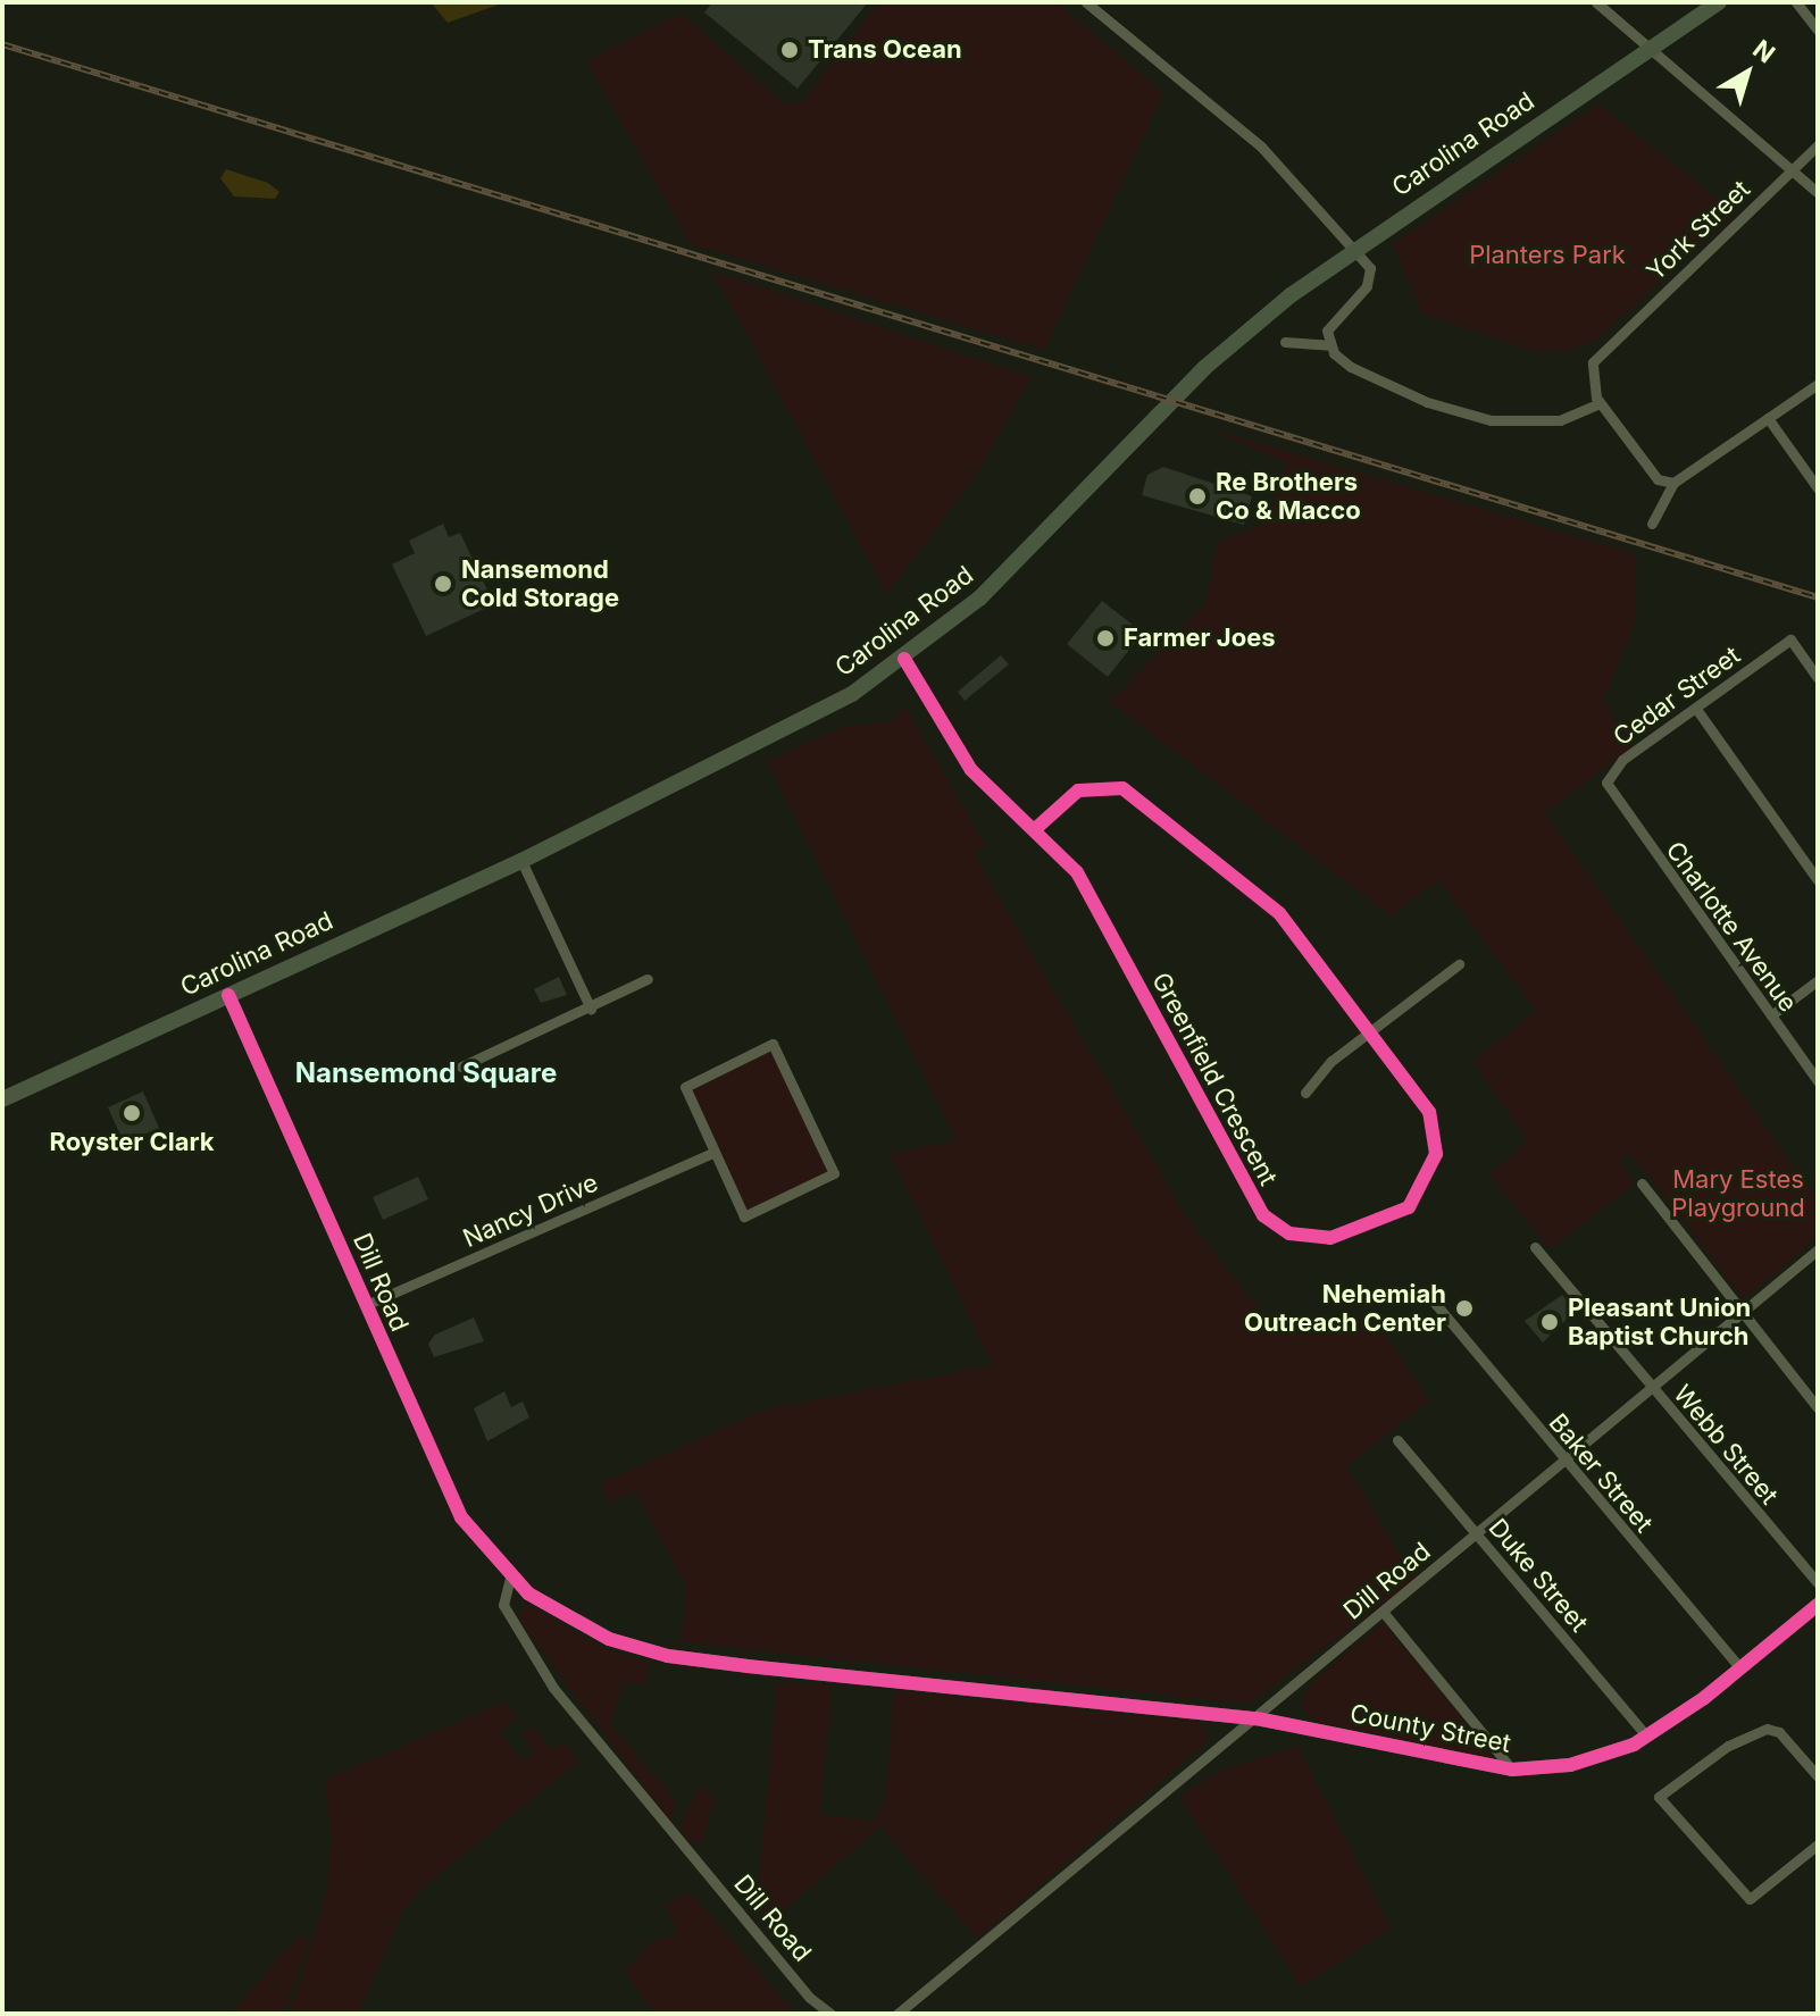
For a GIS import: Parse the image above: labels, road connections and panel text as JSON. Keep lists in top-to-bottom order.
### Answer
{
  "streets": {
    "main road": ["Carolina Road"],
    "street": [
      "York Street",
      "Cedar Street",
      "Charlotte Avenue",
      "Greenfield Crescent",
      "Nancy Drive",
      "Dill Road",
      "Webb Street",
      "Baker Street",
      "Duke Street",
      "County Street"
    ]
  },
  "crossings": [
    ["Carolina Road", "Greenfield Crescent"],
    ["Carolina Road", "Dill Road"],
    ["Cedar Street", "Charlotte Avenue"],
    ["Nancy Drive", "Dill Road"],
    ["Dill Road", "Webb Street"],
    ["Dill Road", "Baker Street"],
    ["Dill Road", "Duke Street"],
    ["Dill Road", "County Street"],
    ["Baker Street", "County Street"],
    ["Duke Street", "County Street"]
  ],
  "districts": ["Nansemond Square"],
  "parks": ["Planters Park", "Mary Estes Playground"],
  "places": [
    "Trans Ocean",
    "Re Brothers Co & Macco",
    "Nansemond Cold Storage",
    "Farmer Joes",
    "Royster Clark",
    "Nehemiah Outreach Center",
    "Pleasant Union Baptist Church"
  ],
  "north": "top right"
}
